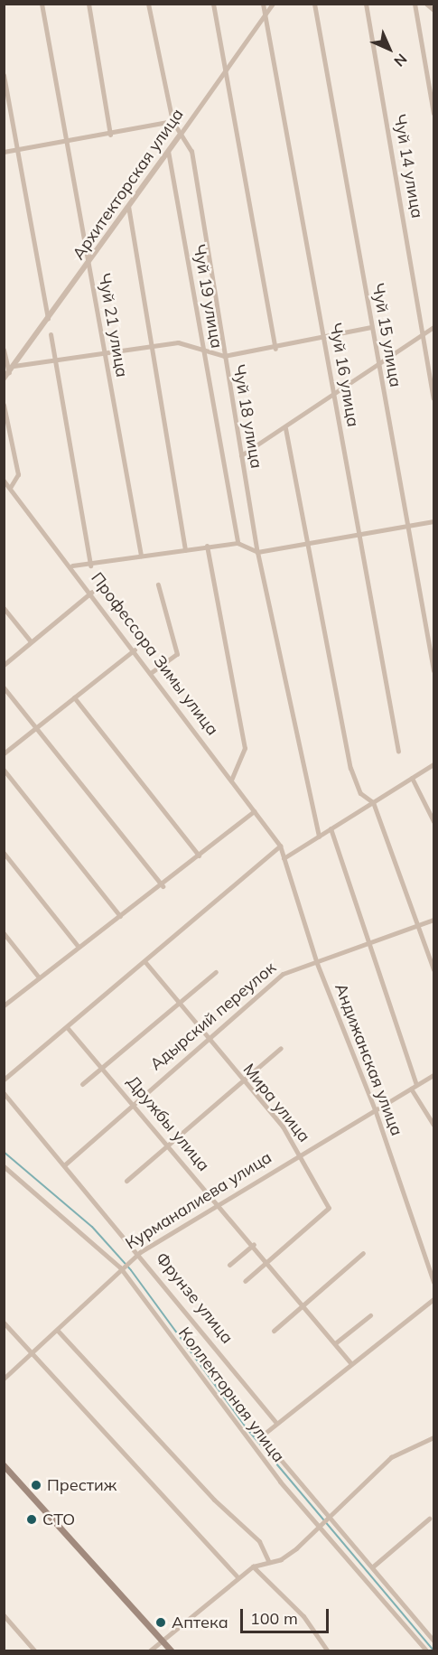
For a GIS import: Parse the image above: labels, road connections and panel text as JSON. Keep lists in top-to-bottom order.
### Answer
{
  "streets": {
    "street": [
      "Чуй 14 улица",
      "Архитекторская улица",
      "Чуй 19 улица",
      "Чуй 21 улица",
      "Чуй 15 улица",
      "Чуй 16 улица",
      "Чуй 18 улица",
      "Профессора Зимы улица",
      "Адырский переулок",
      "Андижанская улица",
      "Мира улица",
      "Дружбы улица",
      "Курманалиева улица",
      "Фрунзе улица",
      "Коллекторная улица"
    ]
  },
  "crossings": [
    ["Архитекторская улица", "Чуй 19 улица"],
    ["Архитекторская улица", "Чуй 21 улица"],
    ["Архитекторская улица", "Чуй 16 улица"],
    ["Архитекторская улица", "Чуй 18 улица"],
    ["Профессора Зимы улица", "Андижанская улица"],
    ["Адырский переулок", "Андижанская улица"],
    ["Адырский переулок", "Мира улица"],
    ["Адырский переулок", "Дружбы улица"],
    ["Адырский переулок", "Фрунзе улица"],
    ["Андижанская улица", "Курманалиева улица"],
    ["Мира улица", "Дружбы улица"],
    ["Мира улица", "Курманалиева улица"],
    ["Дружбы улица", "Курманалиева улица"],
    ["Курманалиева улица", "Фрунзе улица"],
    ["Курманалиева улица", "Коллекторная улица"],
    ["Фрунзе улица", "Коллекторная улица"]
  ],
  "places": ["Престиж", "СТО", "Аптека"],
  "scale_bar": "100 m",
  "north": "bottom right"
}
